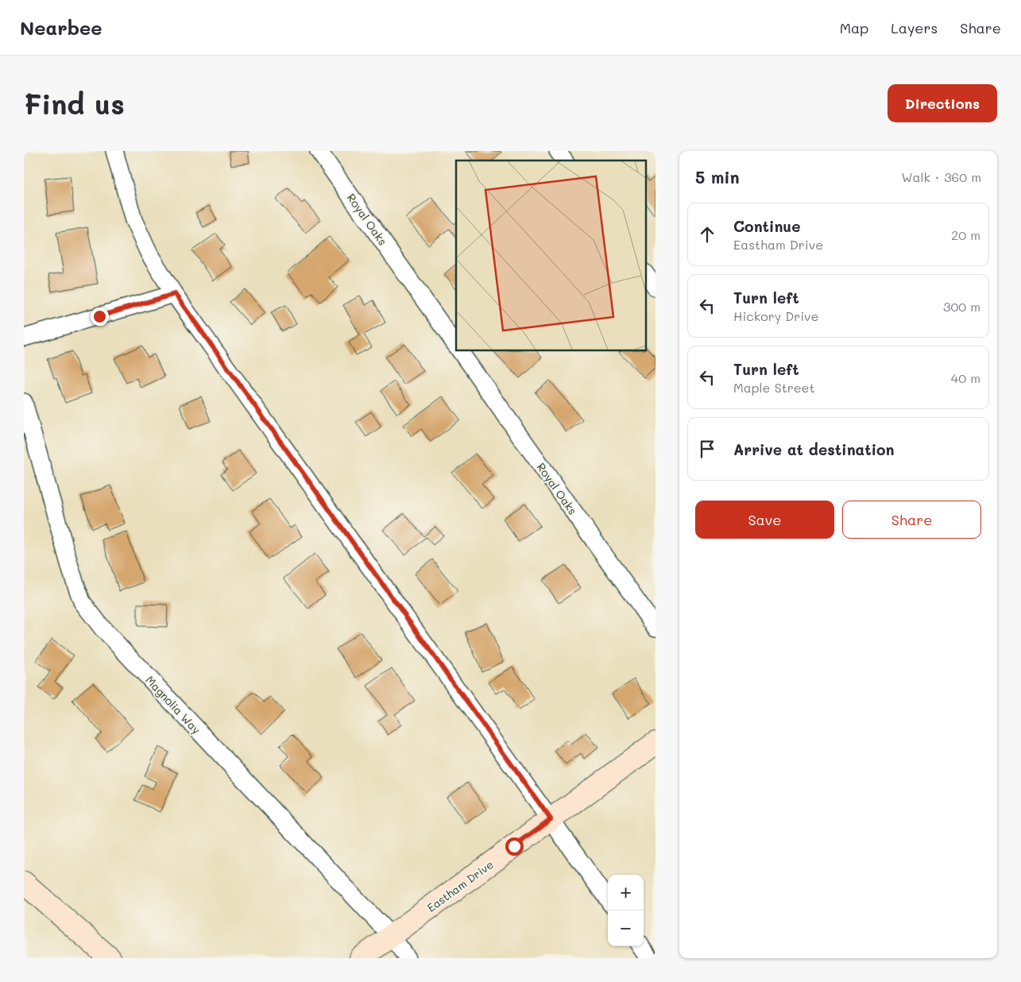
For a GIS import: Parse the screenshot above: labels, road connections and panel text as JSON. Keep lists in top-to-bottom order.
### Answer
{
  "streets": {
    "street": ["Royal Oaks", "Magnolia Way", "Eastham Drive"]
  },
  "crossings": [
    ["Magnolia Way", "Eastham Drive"]
  ],
  "page": {
    "header": "Nearbee",
    "nav": ["Map", "Layers", "Share"],
    "buttons": [
      "Directions",
      ["Save", "Share"]
    ],
    "title": "Find us",
    "heading": ["5 min", "Walk · 360 m"],
    "list": [
      ["Continue", "Eastham Drive", "20 m"],
      ["Turn left", "Hickory Drive", "300 m"],
      ["Turn left", "Maple Street", "40 m"],
      "Arrive at destination"
    ],
    "map_buttons": ["+", "−"]
  }
}
